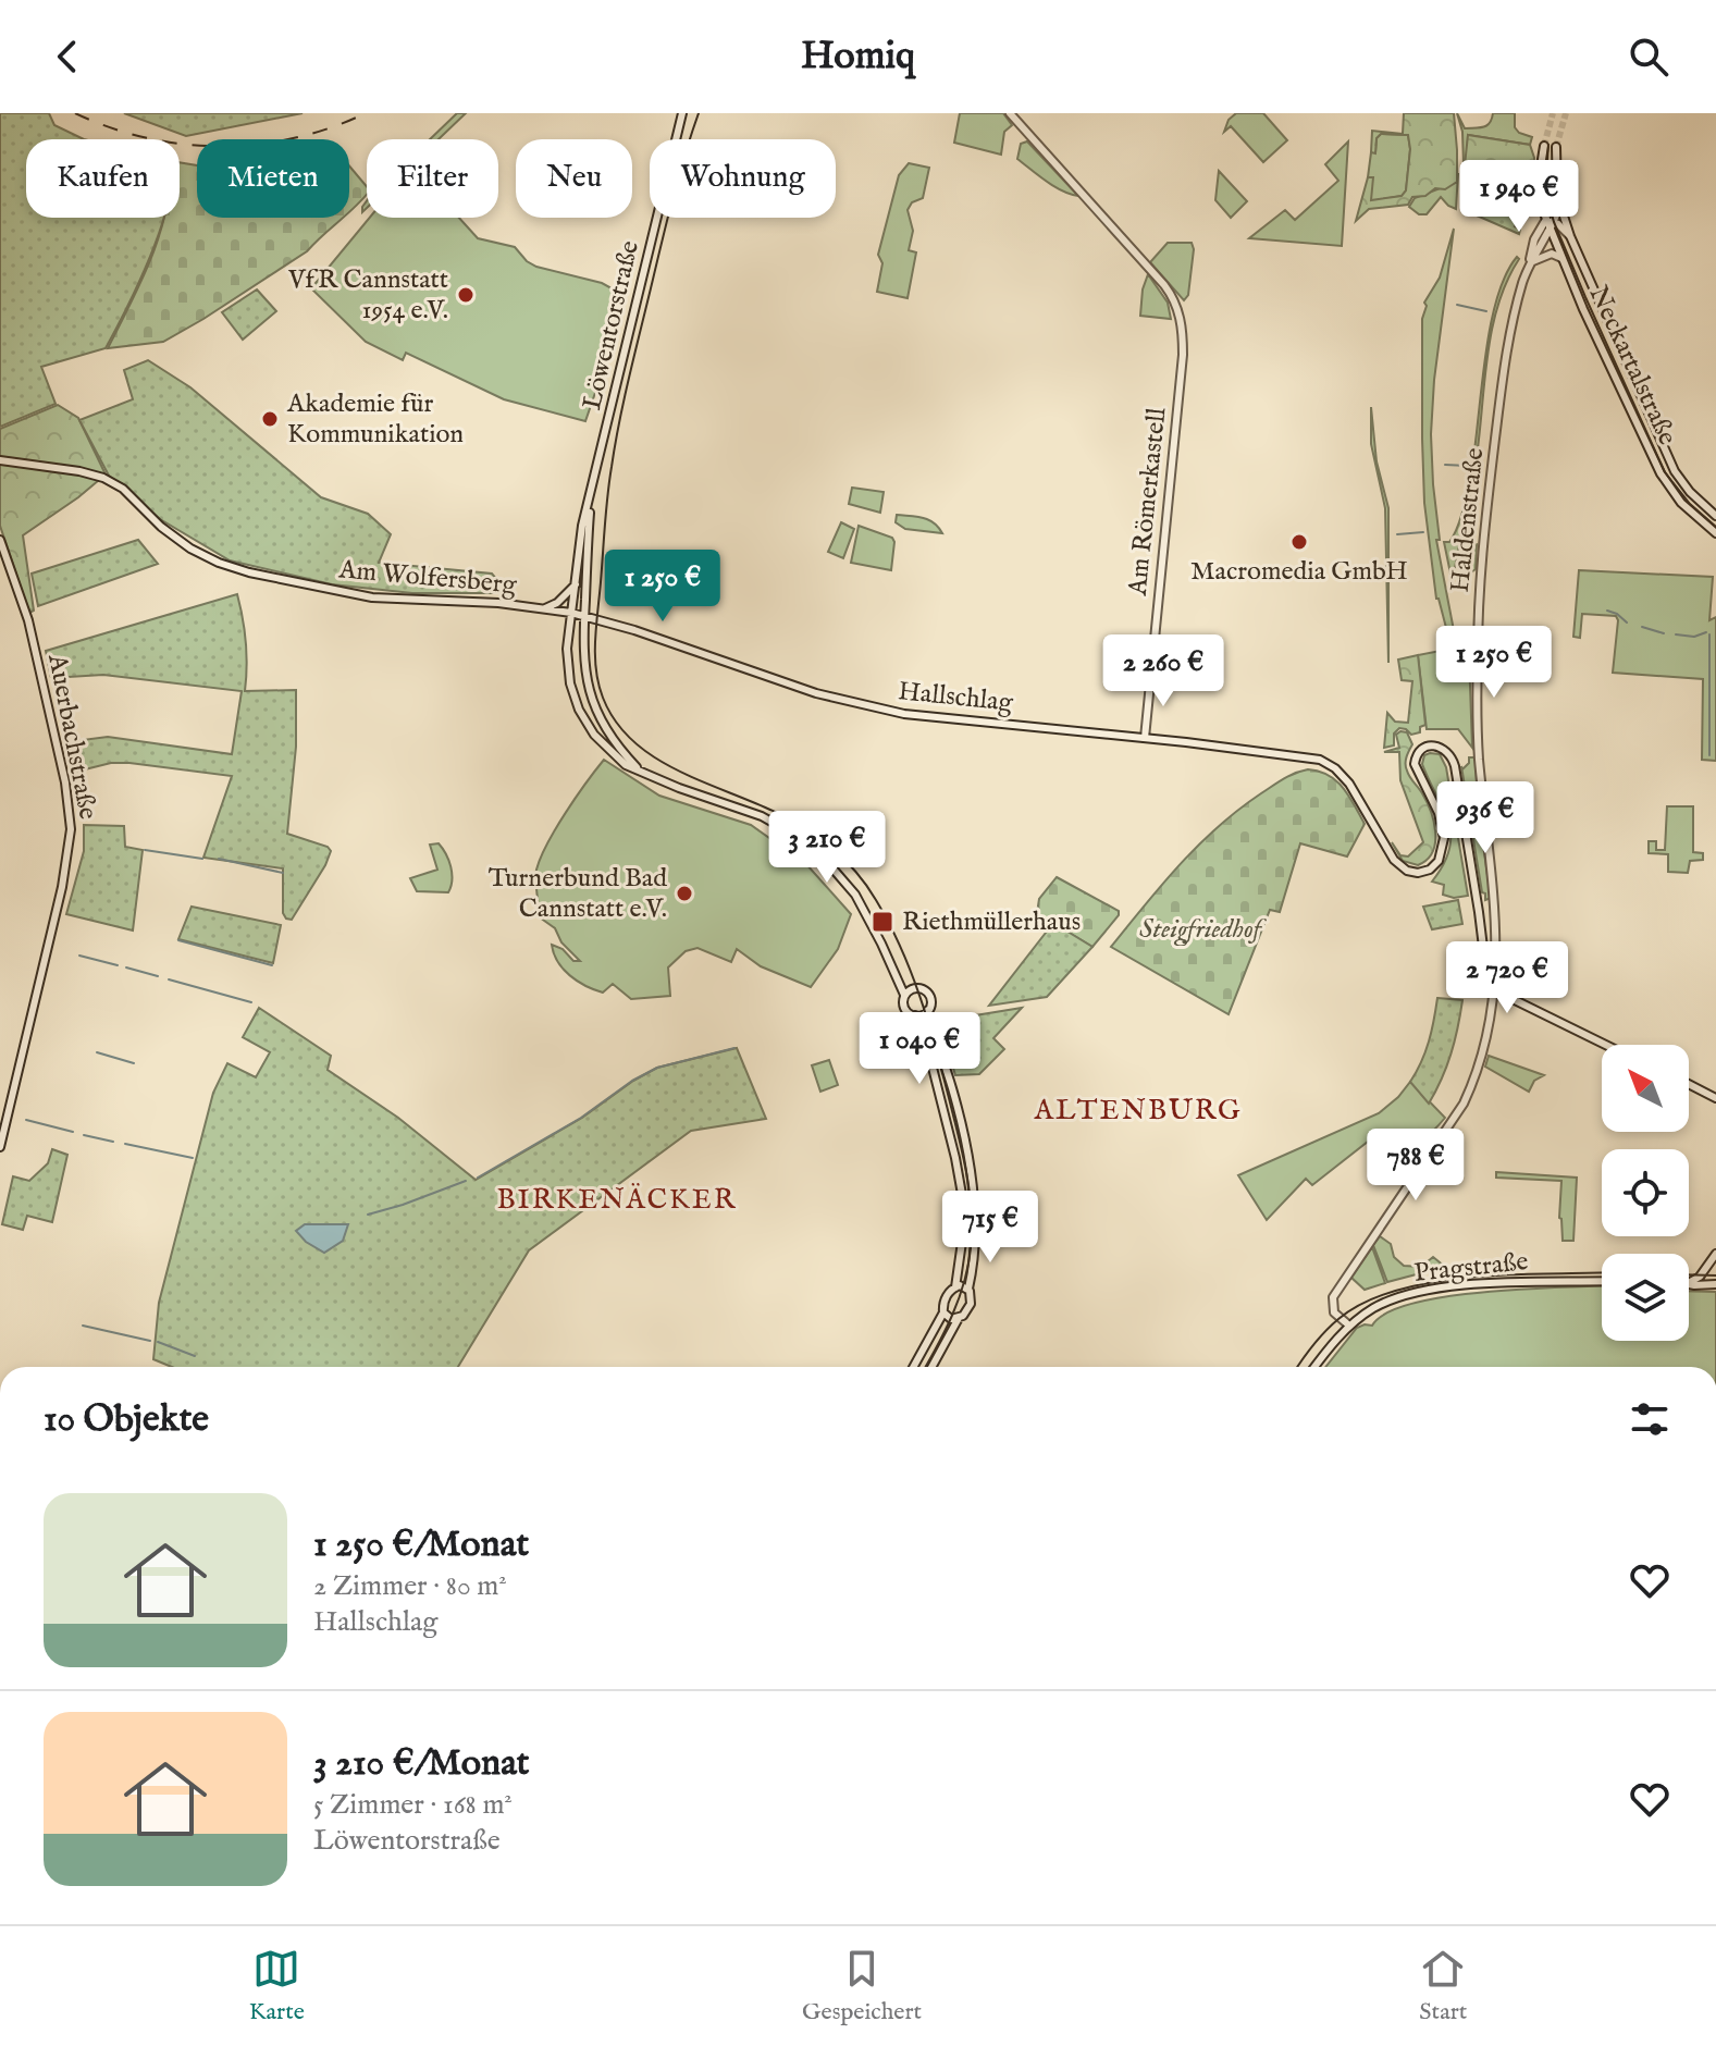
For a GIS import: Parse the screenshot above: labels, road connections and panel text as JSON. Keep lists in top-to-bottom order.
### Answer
{
  "streets": {
    "main road": [
      "Löwentorstraße",
      "Neckartalstraße",
      "Am Römerkastell",
      "Haldenstraße",
      "Am Wolfersberg",
      "Hallschlag",
      "Auerbachstraße",
      "Pragstraße"
    ]
  },
  "crossings": [
    ["Löwentorstraße", "Am Wolfersberg"],
    ["Löwentorstraße", "Hallschlag"],
    ["Neckartalstraße", "Haldenstraße"],
    ["Am Römerkastell", "Hallschlag"],
    ["Haldenstraße", "Hallschlag"],
    ["Haldenstraße", "Pragstraße"],
    ["Am Wolfersberg", "Hallschlag"]
  ],
  "districts": ["ALTENBURG", "BIRKENÄCKER"],
  "parks": ["Steigfriedhof"],
  "places": {
    "other": [
      "VfR Cannstatt 1954 e.V.",
      "Akademie für Kommunikation",
      "Macromedia GmbH",
      "Turnerbund Bad Cannstatt e.V."
    ],
    "transit": ["Riethmüllerhaus"]
  },
  "north": "top left",
  "page": {
    "header": "Homiq",
    "chip": [
      "Kaufen",
      "Mieten",
      "Filter",
      "Neu",
      "Wohnung"
    ],
    "price": [
      "1 940 €",
      "1 250 €",
      "1 250 €",
      "2 260 €",
      "936 €",
      "3 210 €",
      "2 720 €",
      "1 040 €",
      "788 €",
      "715 €"
    ],
    "heading": "10 Objekte",
    "list": [
      {
        "name": "1 250 €/Monat",
        "note": "2 Zimmer · 80 m² · Hallschlag"
      },
      {
        "name": "3 210 €/Monat",
        "note": "5 Zimmer · 168 m² · Löwentorstraße"
      }
    ],
    "tabs": ["Karte", "Gespeichert", "Start"]
  }
}
